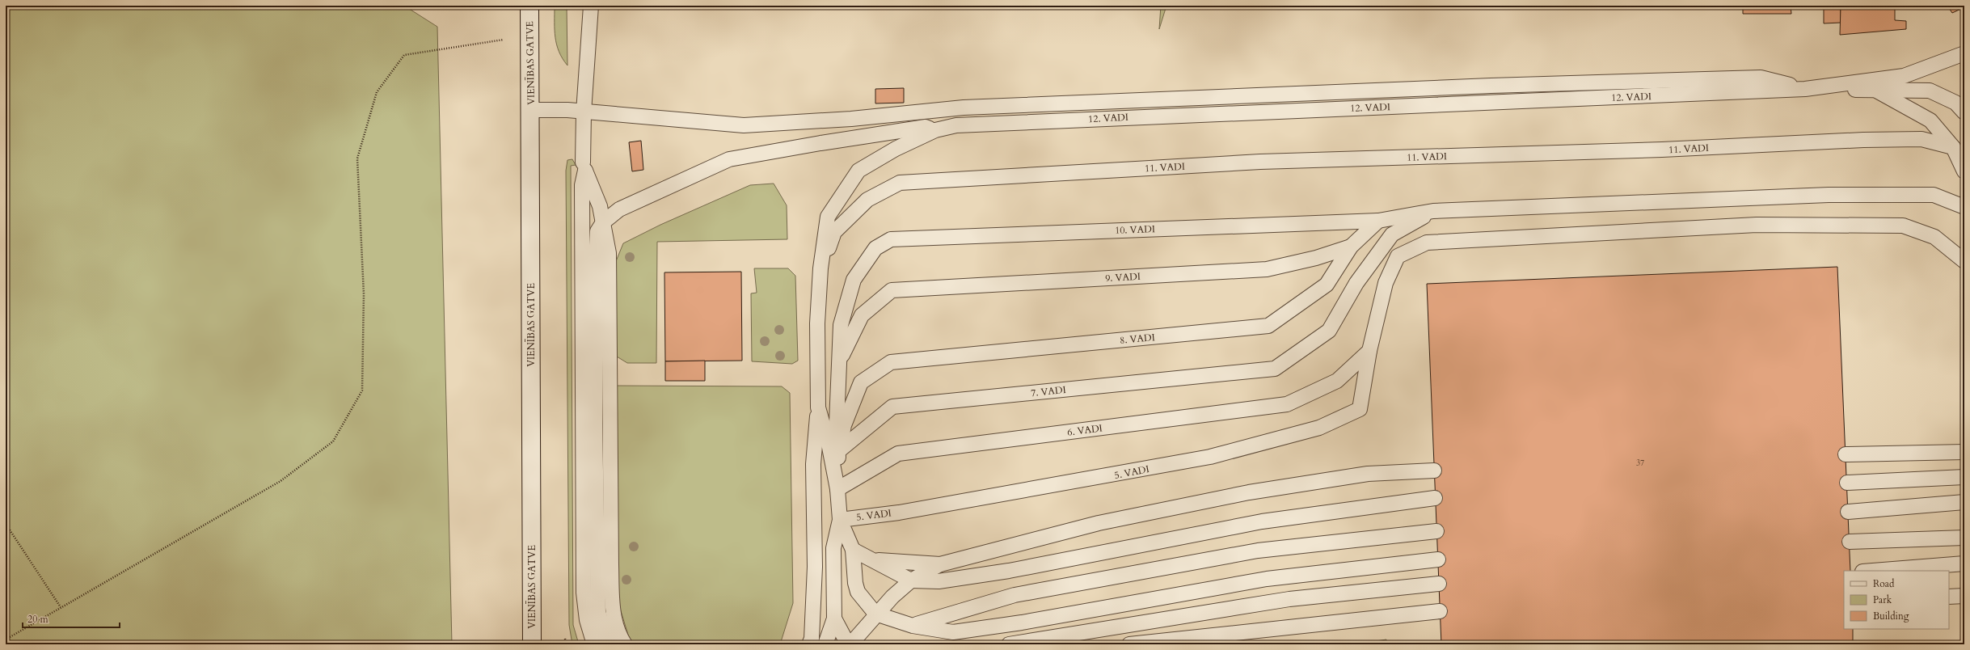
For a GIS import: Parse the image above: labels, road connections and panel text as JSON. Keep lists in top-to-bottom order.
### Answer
{
  "streets": {
    "main road": ["VIENĪBAS GATVE"],
    "lane": [
      "12. VADI",
      "11. VADI",
      "10. VADI",
      "9. VADI",
      "8. VADI",
      "7. VADI",
      "6. VADI",
      "5. VADI"
    ]
  },
  "crossings": [
    ["10. VADI", "9. VADI"],
    ["10. VADI", "7. VADI"],
    ["9. VADI", "8. VADI"],
    ["8. VADI", "7. VADI"],
    ["6. VADI", "5. VADI"]
  ],
  "house_numbers": ["37"],
  "legend": ["Road", "Park", "Building"],
  "scale_bar": "20 m"
}
